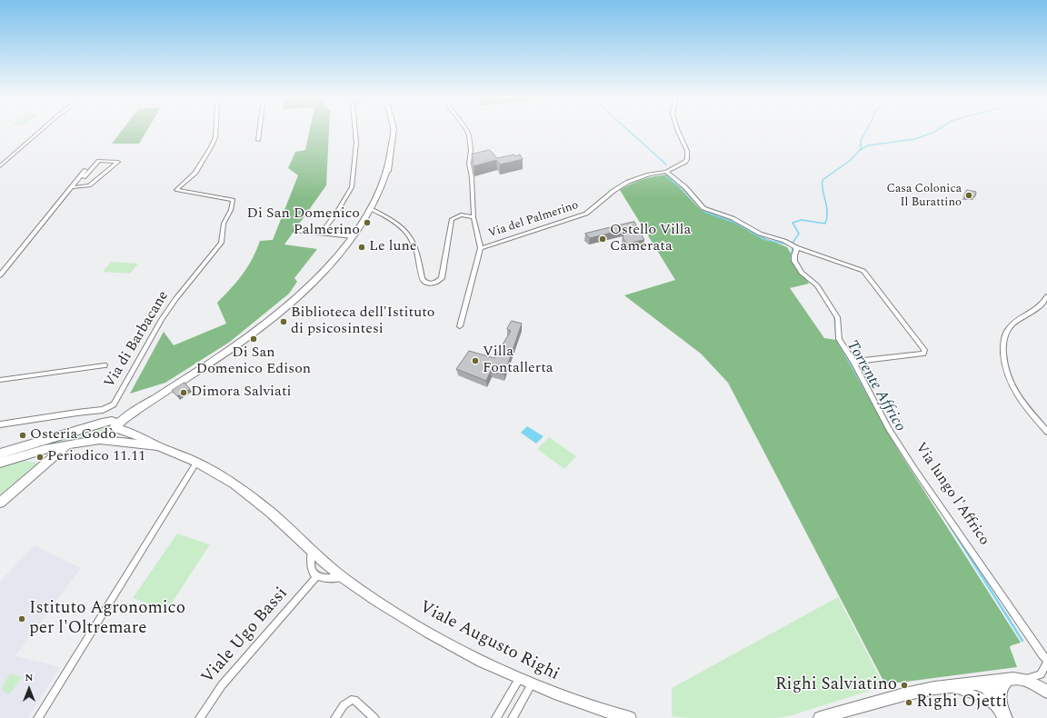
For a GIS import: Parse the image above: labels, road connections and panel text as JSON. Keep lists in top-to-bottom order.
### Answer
{
  "streets": {
    "main road": ["Viale Augusto Righi"],
    "street": [
      "Via del Palmerino",
      "Via di Barbacane",
      "Via lungo l'Affrico",
      "Viale Ugo Bassi"
    ]
  },
  "water": ["Torrente Affrico"],
  "places": [
    "Casa Colonica Il Burattino",
    "Di San Domenico Palmerino",
    "Ostello Villa Camerata",
    "Le lune",
    "Biblioteca dell'Istituto di psicosintesi",
    "Di San Domenico Edison",
    "Villa Fontallerta",
    "Dimora Salviati",
    "Osteria Godò",
    "Periodico 11.11",
    "Istituto Agronomico per l'Oltremare",
    "Righi Salviatino",
    "Righi Ojetti"
  ],
  "north": "top"
}
